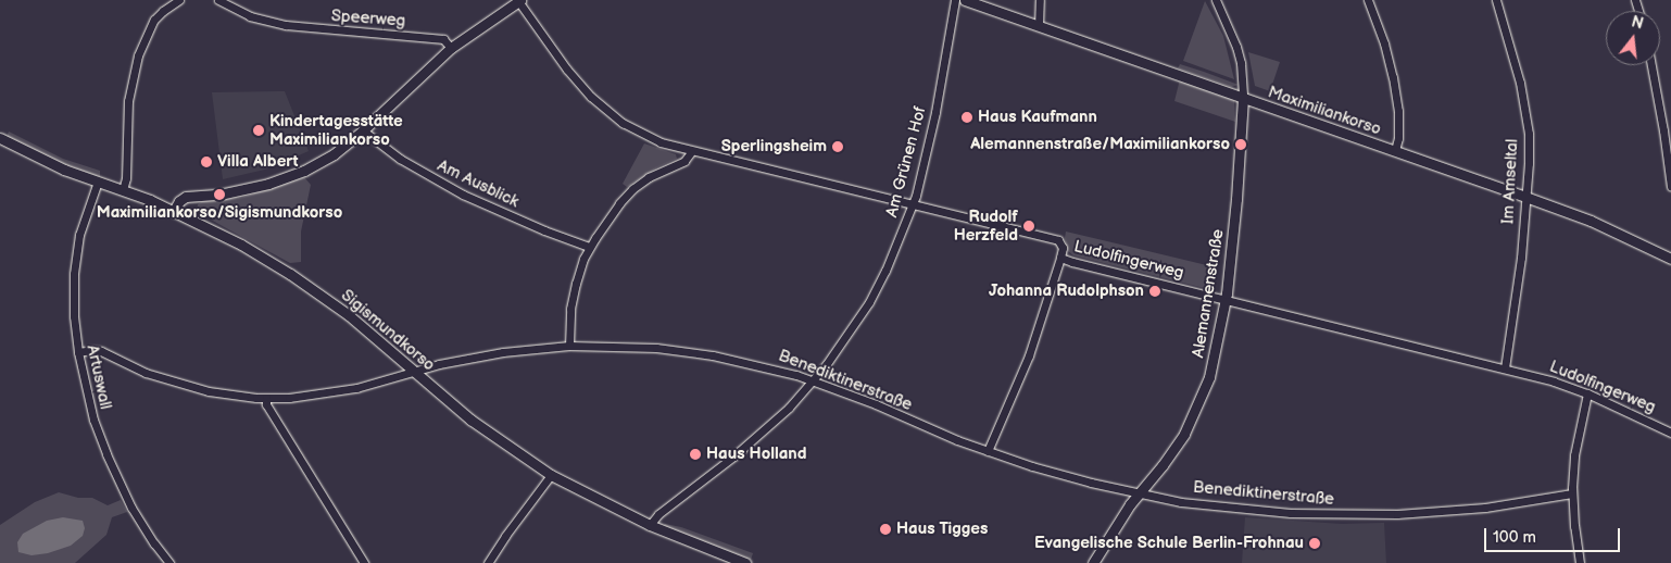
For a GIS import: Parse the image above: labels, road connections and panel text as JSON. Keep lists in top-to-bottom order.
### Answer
{
  "streets": {
    "street": [
      "Speerweg",
      "Maximiliankorso",
      "Am Grünen Hof",
      "Im Amseltal",
      "Am Ausblick",
      "Ludolfingerweg",
      "Alemannenstraße",
      "Sigismundkorso",
      "Artuswall",
      "Benediktinerstraße"
    ]
  },
  "crossings": [
    ["Maximiliankorso", "Im Amseltal"],
    ["Maximiliankorso", "Alemannenstraße"],
    ["Am Grünen Hof", "Ludolfingerweg"],
    ["Am Grünen Hof", "Sigismundkorso"],
    ["Am Grünen Hof", "Benediktinerstraße"],
    ["Im Amseltal", "Ludolfingerweg"],
    ["Ludolfingerweg", "Alemannenstraße"],
    ["Alemannenstraße", "Benediktinerstraße"],
    ["Sigismundkorso", "Artuswall"],
    ["Sigismundkorso", "Benediktinerstraße"],
    ["Artuswall", "Benediktinerstraße"]
  ],
  "places": [
    "Haus Kaufmann",
    "Kindertagesstätte Maximiliankorso",
    "Alemannenstraße/Maximiliankorso",
    "Sperlingsheim",
    "Villa Albert",
    "Maximiliankorso/Sigismundkorso",
    "Rudolf Herzfeld",
    "Johanna Rudolphson",
    "Haus Holland",
    "Haus Tigges",
    "Evangelische Schule Berlin-Frohnau"
  ],
  "scale_bar": "100 m",
  "north": "top"
}
